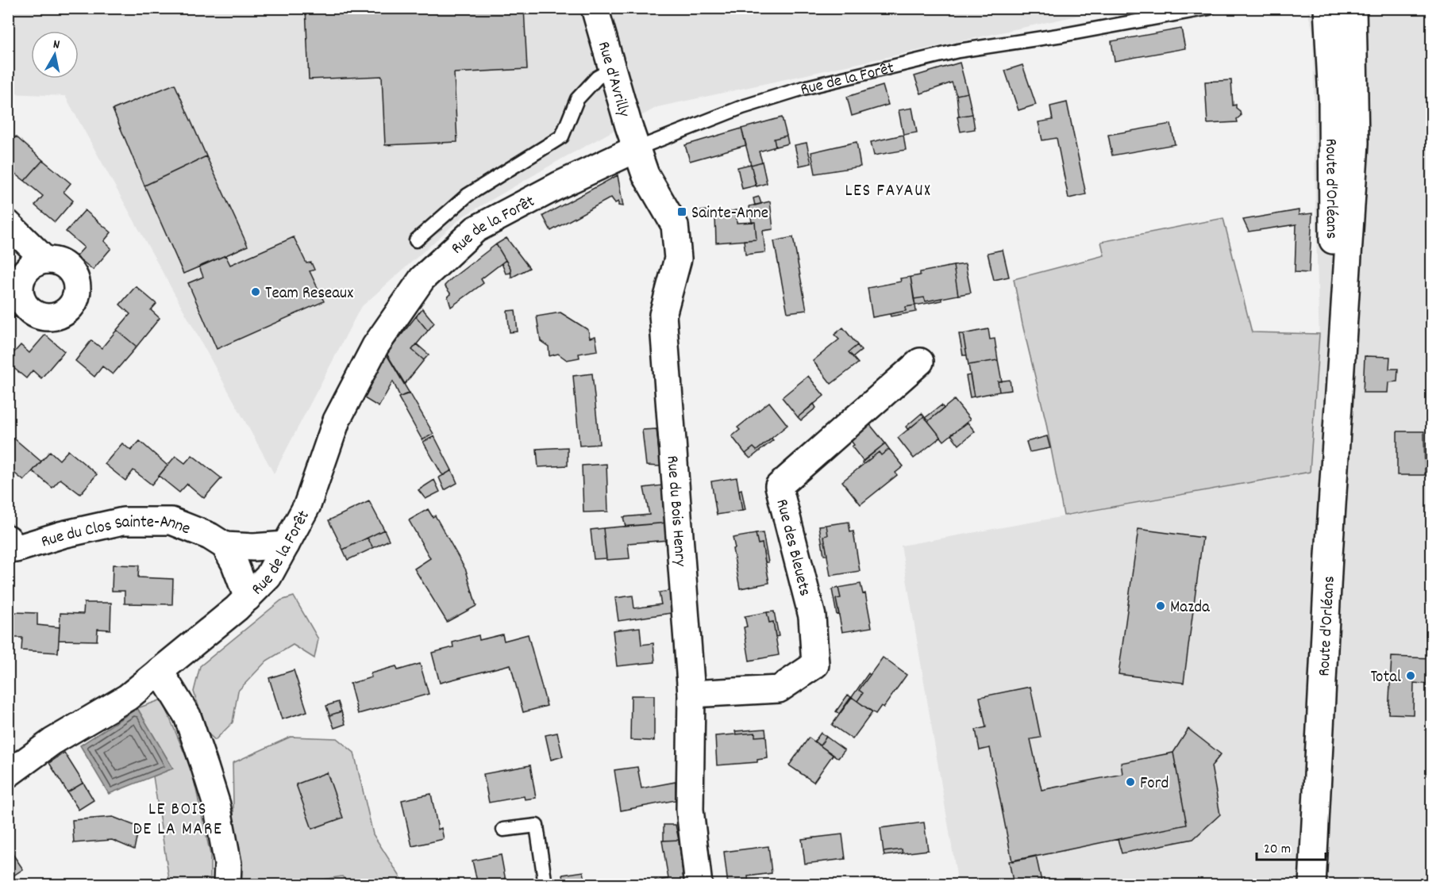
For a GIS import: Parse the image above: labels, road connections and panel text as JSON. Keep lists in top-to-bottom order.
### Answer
{
  "streets": {
    "street": [
      "Rue d'Avrilly",
      "Rue de la Forêt",
      "Route d'Orléans",
      "Rue du Bois Henry",
      "Rue du Clos Sainte-Anne",
      "Rue des Bleuets"
    ]
  },
  "crossings": [
    ["Rue d'Avrilly", "Rue de la Forêt"],
    ["Rue d'Avrilly", "Rue du Bois Henry"],
    ["Rue de la Forêt", "Rue du Bois Henry"],
    ["Rue de la Forêt", "Rue du Clos Sainte-Anne"],
    ["Rue du Bois Henry", "Rue des Bleuets"]
  ],
  "districts": ["LES FAYAUX", "LE BOIS DE LA MARE"],
  "places": {
    "transit": ["Sainte-Anne"],
    "other": [
      "Team Reseaux",
      "Mazda",
      "Total",
      "Ford"
    ]
  },
  "scale_bar": "20 m",
  "north": "top"
}
